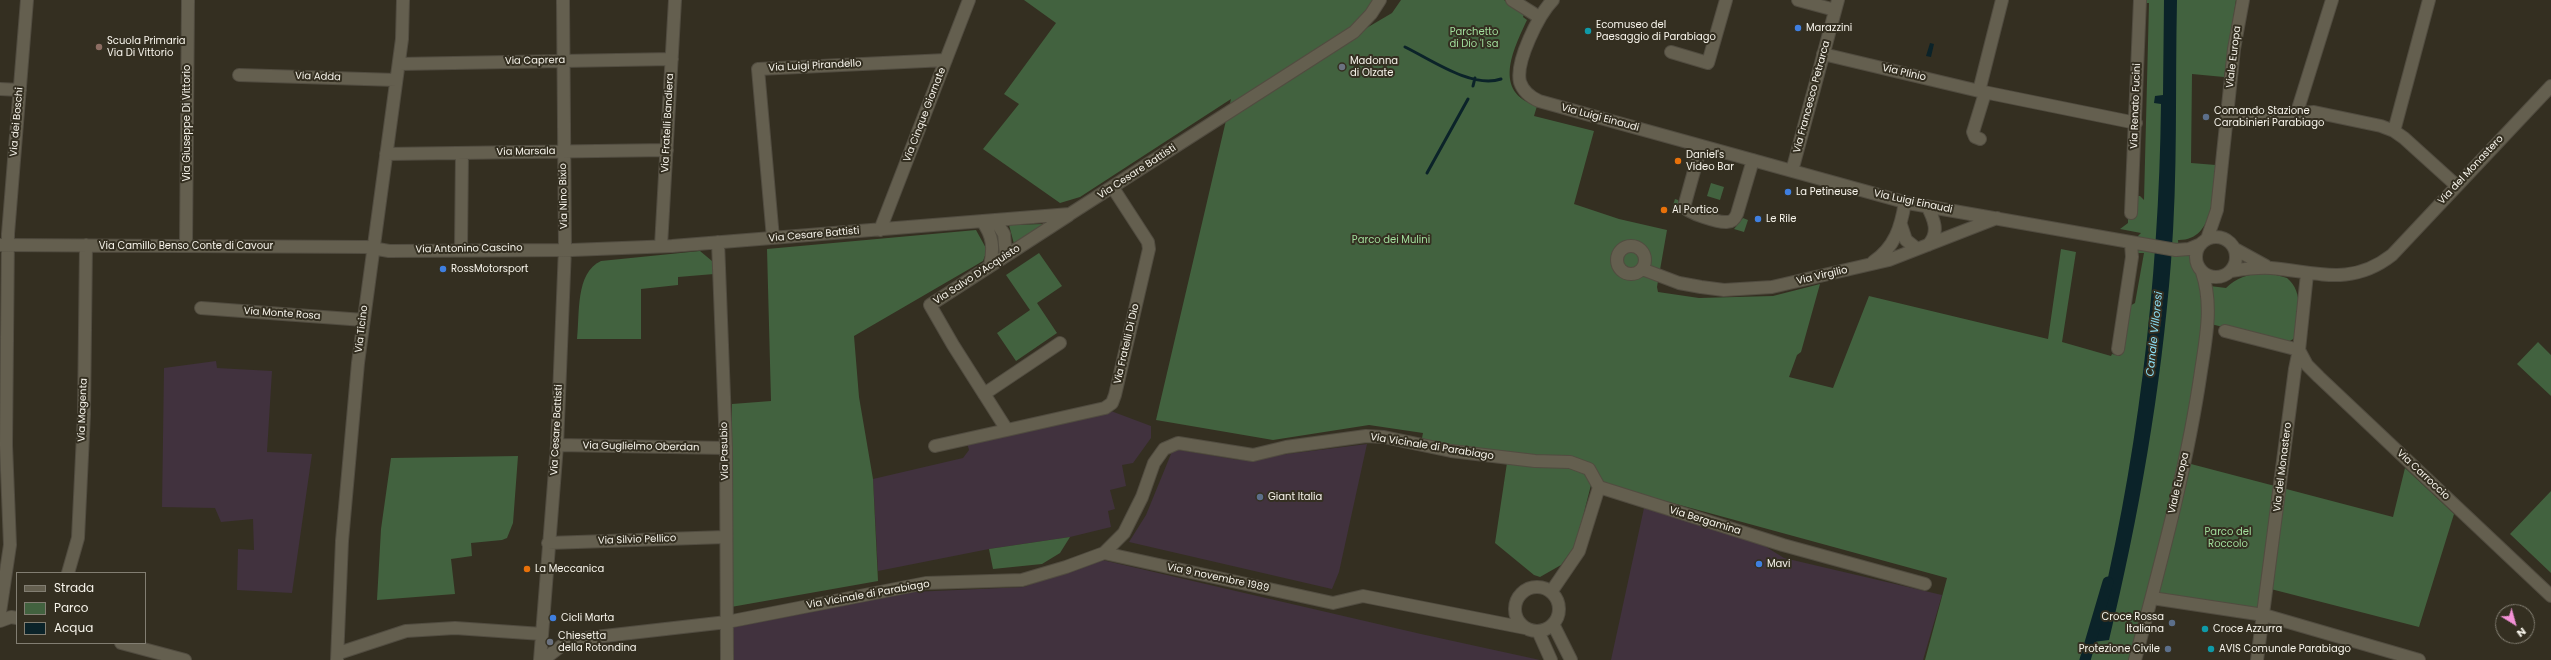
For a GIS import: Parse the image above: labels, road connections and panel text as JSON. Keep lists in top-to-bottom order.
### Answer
{
  "streets": {
    "street": [
      "Viale Europa",
      "Via Caprera",
      "Via Luigi Pirandello",
      "Via Plinio",
      "Via Adda",
      "Via Francesco Petrarca",
      "Via Renato Fucini",
      "Via Cinque Giornate",
      "Via Luigi Einaudi",
      "Via dei Boschi",
      "Via Giuseppe Di Vittorio",
      "Via Fratelli Bandiera",
      "Via Marsala",
      "Via del Monastero",
      "Via Cesare Battisti",
      "Via Nino Bixio",
      "Via Camillo Benso Conte di Cavour",
      "Via Antonino Cascino",
      "Via Salvo D'Acquisto",
      "Via Virgilio",
      "Via Monte Rosa",
      "Via Ticino",
      "Via Fratelli Di Dio",
      "Via Magenta",
      "Via Guglielmo Oberdan",
      "Via Vicinale di Parabiago",
      "Via Pasubio",
      "Via Carroccio",
      "Via Bergamina",
      "Via Silvio Pellico",
      "Via 9 novembre 1989"
    ]
  },
  "crossings": [
    ["Viale Europa", "Via Luigi Einaudi"],
    ["Via Caprera", "Via Fratelli Bandiera"],
    ["Via Caprera", "Via Nino Bixio"],
    ["Via Caprera", "Via Ticino"],
    ["Via Luigi Pirandello", "Via Cinque Giornate"],
    ["Via Luigi Pirandello", "Via Cesare Battisti"],
    ["Via Plinio", "Via Francesco Petrarca"],
    ["Via Plinio", "Via Renato Fucini"],
    ["Via Adda", "Via Ticino"],
    ["Via Francesco Petrarca", "Via Luigi Einaudi"],
    ["Via Cinque Giornate", "Via Cesare Battisti"],
    ["Via Luigi Einaudi", "Via Virgilio"],
    ["Via dei Boschi", "Via Camillo Benso Conte di Cavour"],
    ["Via Giuseppe Di Vittorio", "Via Camillo Benso Conte di Cavour"],
    ["Via Fratelli Bandiera", "Via Marsala"],
    ["Via Fratelli Bandiera", "Via Cesare Battisti"],
    ["Via Marsala", "Via Nino Bixio"],
    ["Via Marsala", "Via Ticino"],
    ["Via del Monastero", "Via Carroccio"],
    ["Via Cesare Battisti", "Via Nino Bixio"],
    ["Via Cesare Battisti", "Via Antonino Cascino"],
    ["Via Cesare Battisti", "Via Salvo D'Acquisto"],
    ["Via Cesare Battisti", "Via Fratelli Di Dio"],
    ["Via Cesare Battisti", "Via Guglielmo Oberdan"],
    ["Via Cesare Battisti", "Via Pasubio"],
    ["Via Cesare Battisti", "Via Silvio Pellico"],
    ["Via Nino Bixio", "Via Antonino Cascino"],
    ["Via Camillo Benso Conte di Cavour", "Via Antonino Cascino"],
    ["Via Camillo Benso Conte di Cavour", "Via Ticino"],
    ["Via Camillo Benso Conte di Cavour", "Via Magenta"],
    ["Via Antonino Cascino", "Via Ticino"],
    ["Via Salvo D'Acquisto", "Via Fratelli Di Dio"],
    ["Via Monte Rosa", "Via Ticino"],
    ["Via Guglielmo Oberdan", "Via Pasubio"],
    ["Via Vicinale di Parabiago", "Via Pasubio"],
    ["Via Vicinale di Parabiago", "Via Bergamina"],
    ["Via Vicinale di Parabiago", "Via 9 novembre 1989"],
    ["Via Pasubio", "Via Silvio Pellico"]
  ],
  "water": ["Canale Villoresi"],
  "parks": ["Parchetto di Dio 'l sa", "Parco dei Mulini", "Parco del Roccolo"],
  "places": [
    "Marazzini",
    "Ecomuseo del Paesaggio di Parabiago",
    "Scuola Primaria Via Di Vittorio",
    "Madonna di Olzate",
    "Comando Stazione Carabinieri Parabiago",
    "Daniel's Video Bar",
    "La Petineuse",
    "Al Portico",
    "Le Rile",
    "RossMotorsport",
    "Giant Italia",
    "Mavi",
    "La Meccanica",
    "Cicli Marta",
    "Croce Rossa Italiana",
    "Croce Azzurra",
    "Chiesetta della Rotondina",
    "Protezione Civile",
    "AVIS Comunale Parabiago"
  ],
  "legend": ["Strada", "Parco", "Acqua"],
  "north": "bottom right"
}
